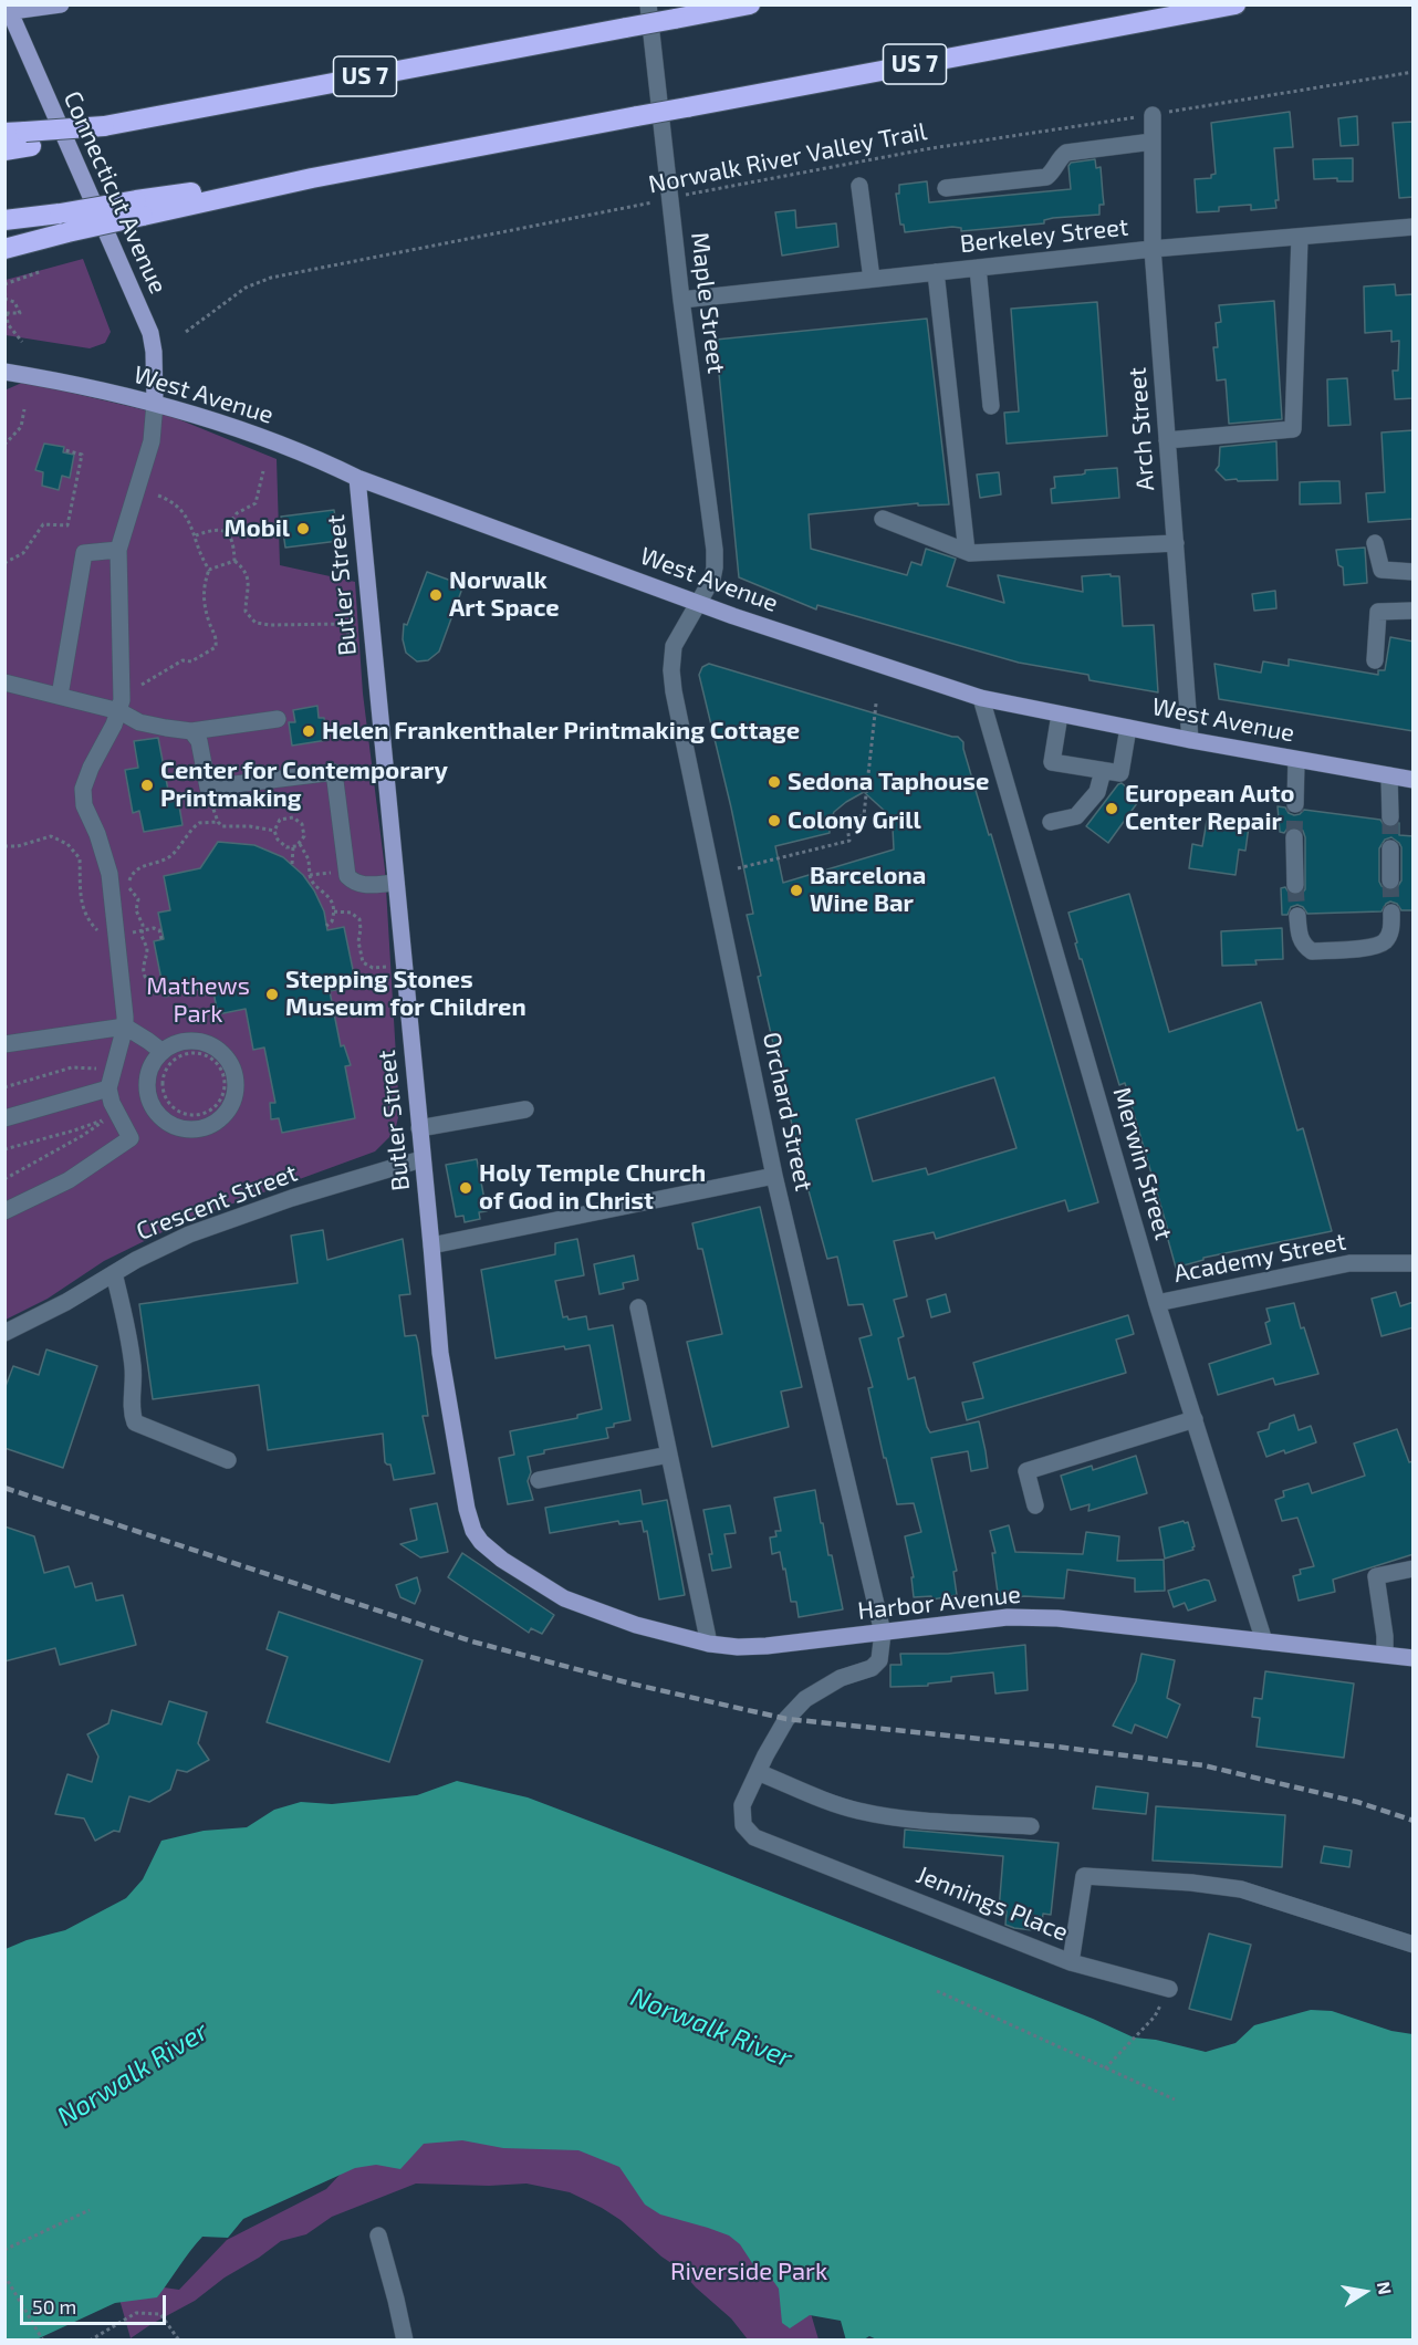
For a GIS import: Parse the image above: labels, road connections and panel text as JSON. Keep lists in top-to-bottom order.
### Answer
{
  "streets": {
    "highway": ["US 7"],
    "main road": [
      "Connecticut Avenue",
      "West Avenue",
      "Butler Street",
      "Harbor Avenue"
    ],
    "street": [
      "Berkeley Street",
      "Maple Street",
      "Arch Street",
      "Orchard Street",
      "Merwin Street",
      "Crescent Street",
      "Academy Street",
      "Jennings Place"
    ],
    "path": ["Norwalk River Valley Trail"]
  },
  "crossings": [
    ["Norwalk River Valley Trail", "Maple Street"],
    ["Norwalk River Valley Trail", "Arch Street"],
    ["Connecticut Avenue", "West Avenue"],
    ["Berkeley Street", "Maple Street"],
    ["Berkeley Street", "Arch Street"],
    ["Maple Street", "West Avenue"],
    ["Maple Street", "Orchard Street"],
    ["West Avenue", "Arch Street"],
    ["West Avenue", "Butler Street"],
    ["West Avenue", "Orchard Street"],
    ["West Avenue", "Merwin Street"],
    ["Butler Street", "Crescent Street"],
    ["Butler Street", "Harbor Avenue"],
    ["Orchard Street", "Harbor Avenue"],
    ["Orchard Street", "Jennings Place"],
    ["Merwin Street", "Academy Street"],
    ["Merwin Street", "Harbor Avenue"],
    ["Harbor Avenue", "Jennings Place"]
  ],
  "water": ["Norwalk River"],
  "parks": ["Mathews Park", "Riverside Park"],
  "places": [
    "Mobil",
    "Norwalk Art Space",
    "Helen Frankenthaler Printmaking Cottage",
    "Sedona Taphouse",
    "Center for Contemporary Printmaking",
    "European Auto Center Repair",
    "Colony Grill",
    "Barcelona Wine Bar",
    "Stepping Stones Museum for Children",
    "Holy Temple Church of God in Christ"
  ],
  "scale_bar": "50 m",
  "north": "right"
}
